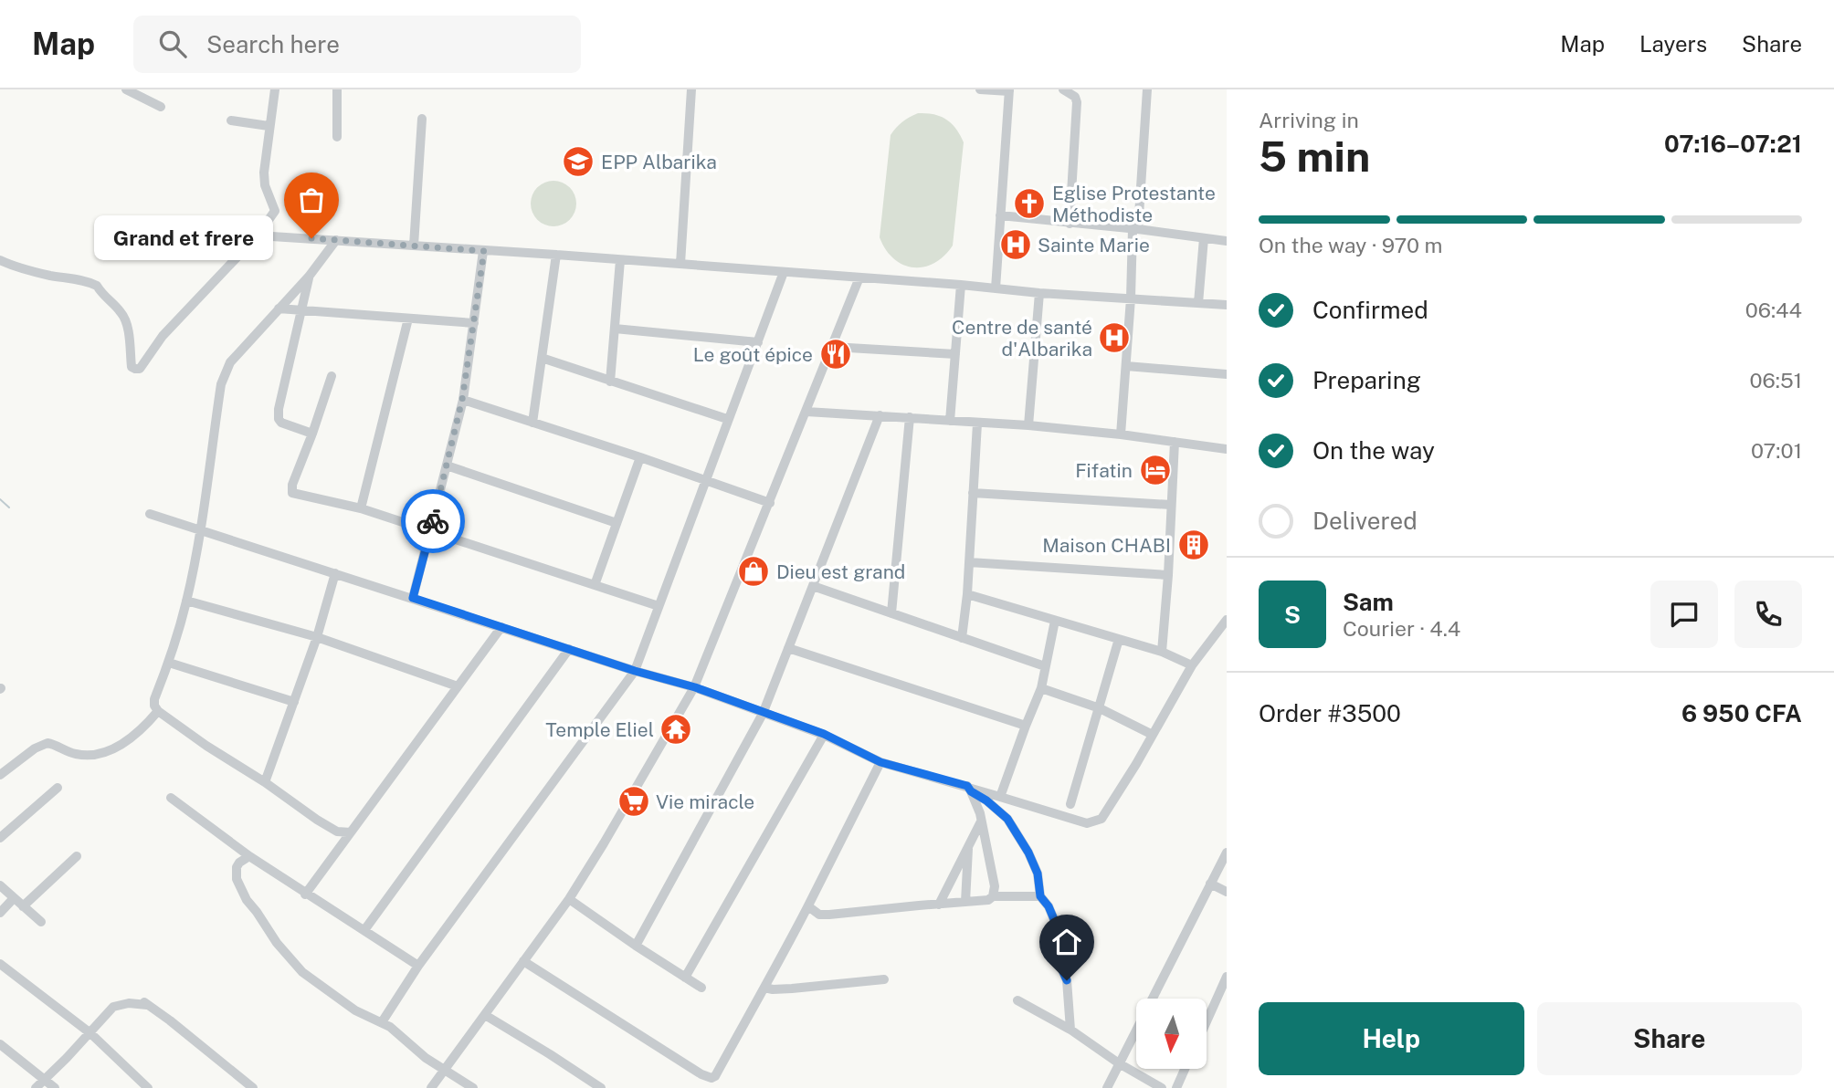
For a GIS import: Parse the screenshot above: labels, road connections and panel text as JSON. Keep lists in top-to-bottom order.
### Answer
{
  "places": {
    "school or university": ["EPP Albarika"],
    "church": ["Eglise Protestante Méthodiste"],
    "other": ["Grand et frere"],
    "hospital": ["Sainte Marie", "Centre de santé d'Albarika"],
    "restaurant": ["Le goût épice"],
    "hotel": ["Fifatin"],
    "building": ["Maison CHABI"],
    "shop": ["Dieu est grand"],
    "temple": ["Temple Eliel"],
    "supermarket": ["Vie miracle"]
  },
  "north": "bottom",
  "page": {
    "header": "Map",
    "search": "Search here",
    "nav": ["Map", "Layers", "Share"],
    "heading": ["5 min", "Arriving in", "07:16–07:21"],
    "panel": [
      "Sam",
      "Courier · 4.4",
      "Order #3500",
      "6 950 CFA"
    ],
    "bar": "On the way · 970 m",
    "bubble": "Grand et frere",
    "list": [
      ["Confirmed", "06:44"],
      ["Preparing", "06:51"],
      ["On the way", "07:01"],
      "Delivered"
    ],
    "round": "S",
    "buttons": ["Help", "Share"]
  }
}
